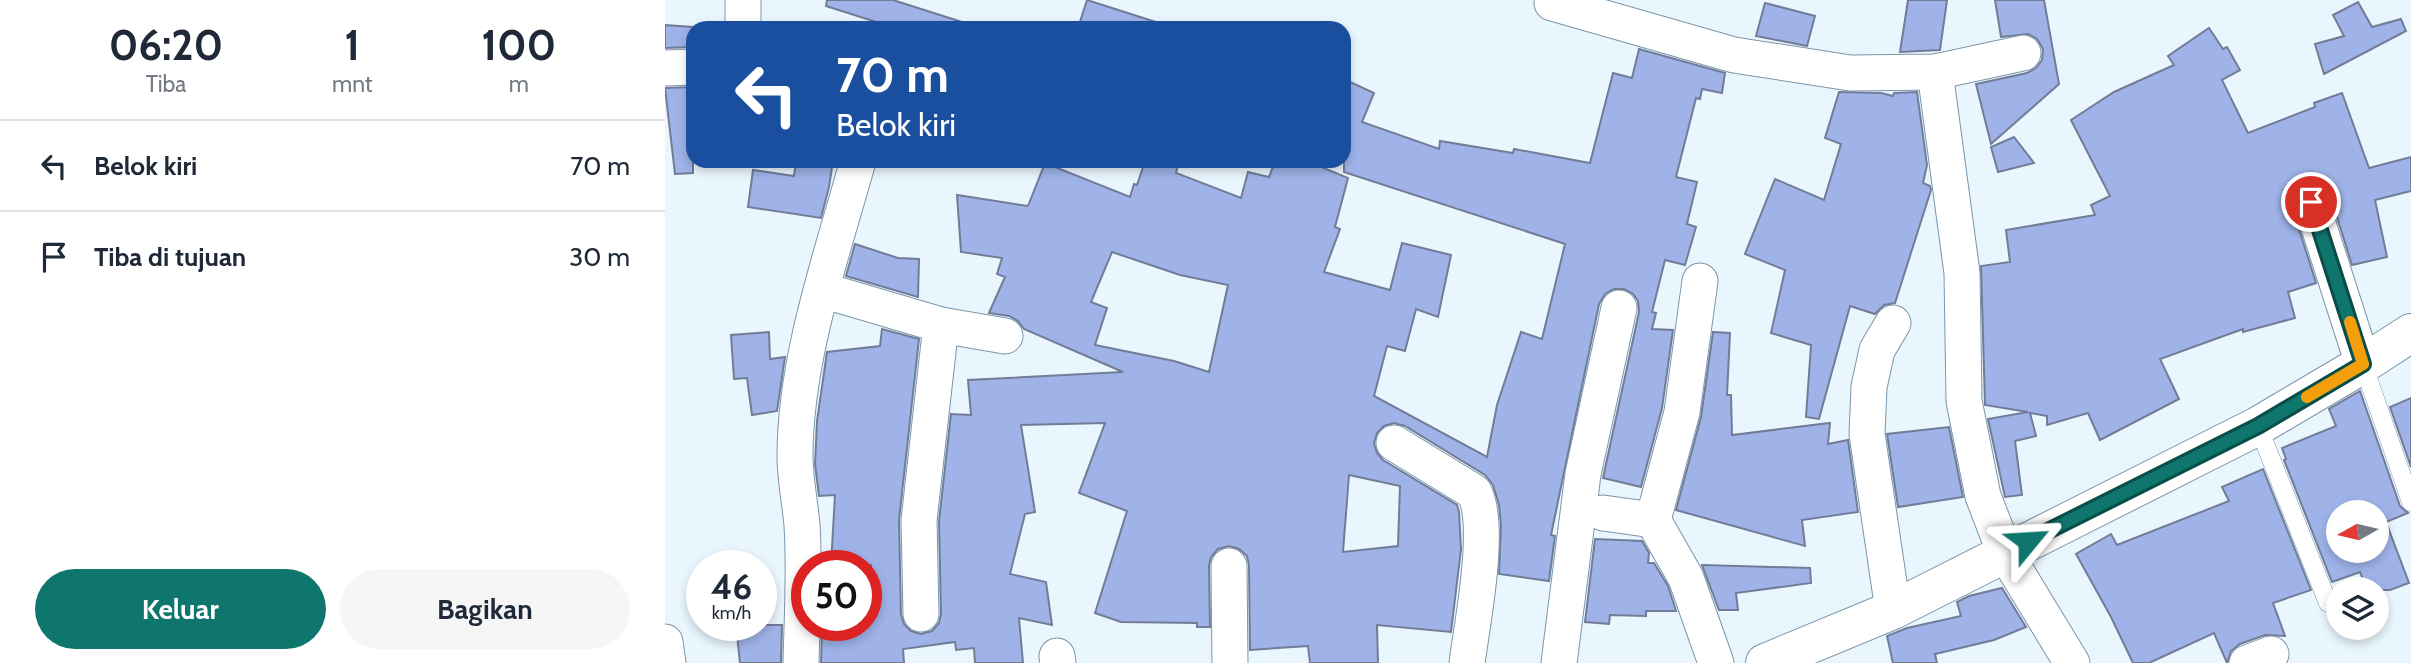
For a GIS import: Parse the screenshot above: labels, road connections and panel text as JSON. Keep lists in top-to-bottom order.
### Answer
{
  "north": "left",
  "page": {
    "eta": [
      "06:20",
      "Tiba",
      "1",
      "mnt",
      "100",
      "m"
    ],
    "turn": ["70 m", "Belok kiri"],
    "list": [
      {
        "name": "Belok kiri",
        "value": "70 m"
      },
      {
        "name": "Tiba di tujuan",
        "value": "30 m"
      }
    ],
    "speed": "46 km/h",
    "limit": "50",
    "buttons": ["Keluar", "Bagikan"]
  }
}
